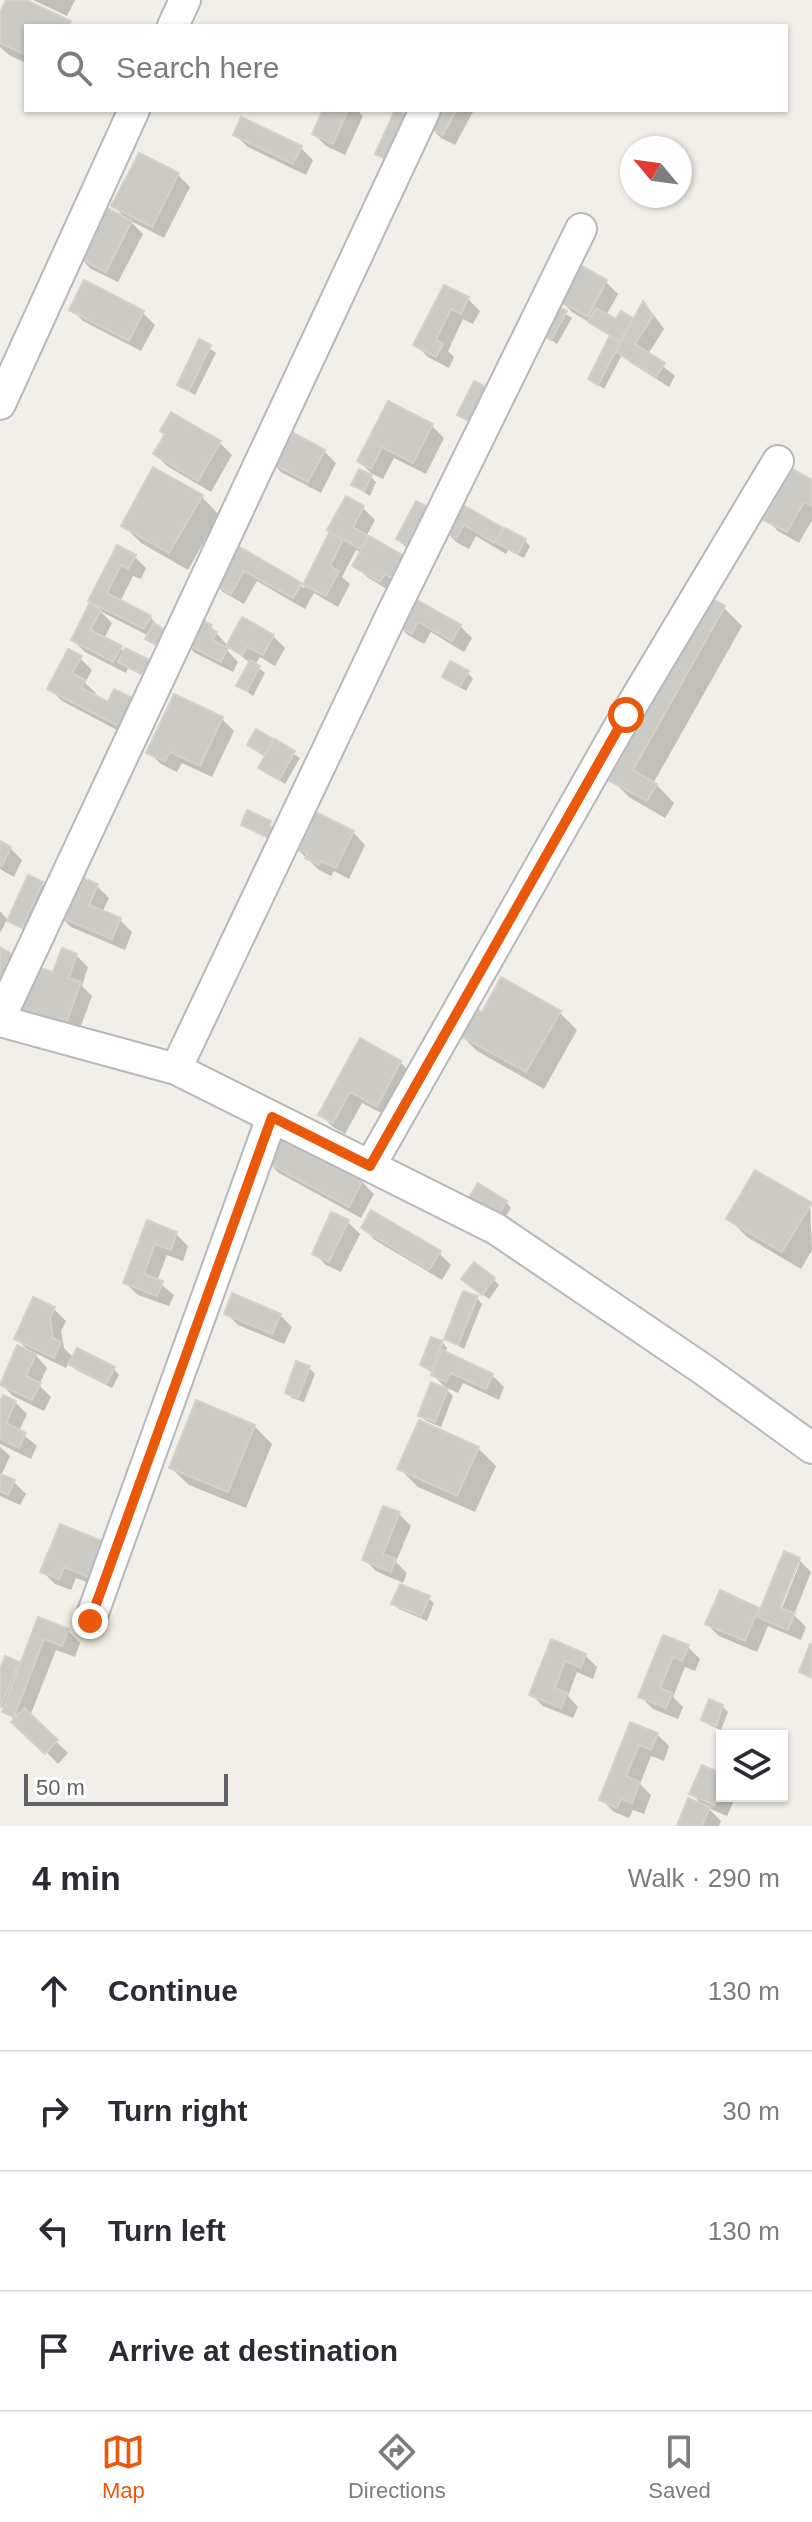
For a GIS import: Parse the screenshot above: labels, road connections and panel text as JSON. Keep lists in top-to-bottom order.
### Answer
{
  "scale_bar": "50 m",
  "north": "top left",
  "page": {
    "search": "Search here",
    "scale": "50 m",
    "heading": ["4 min", "Walk · 290 m"],
    "list": [
      ["Continue", "130 m"],
      ["Turn right", "30 m"],
      ["Turn left", "130 m"],
      "Arrive at destination"
    ],
    "nav": ["Map", "Directions", "Saved"]
  }
}
